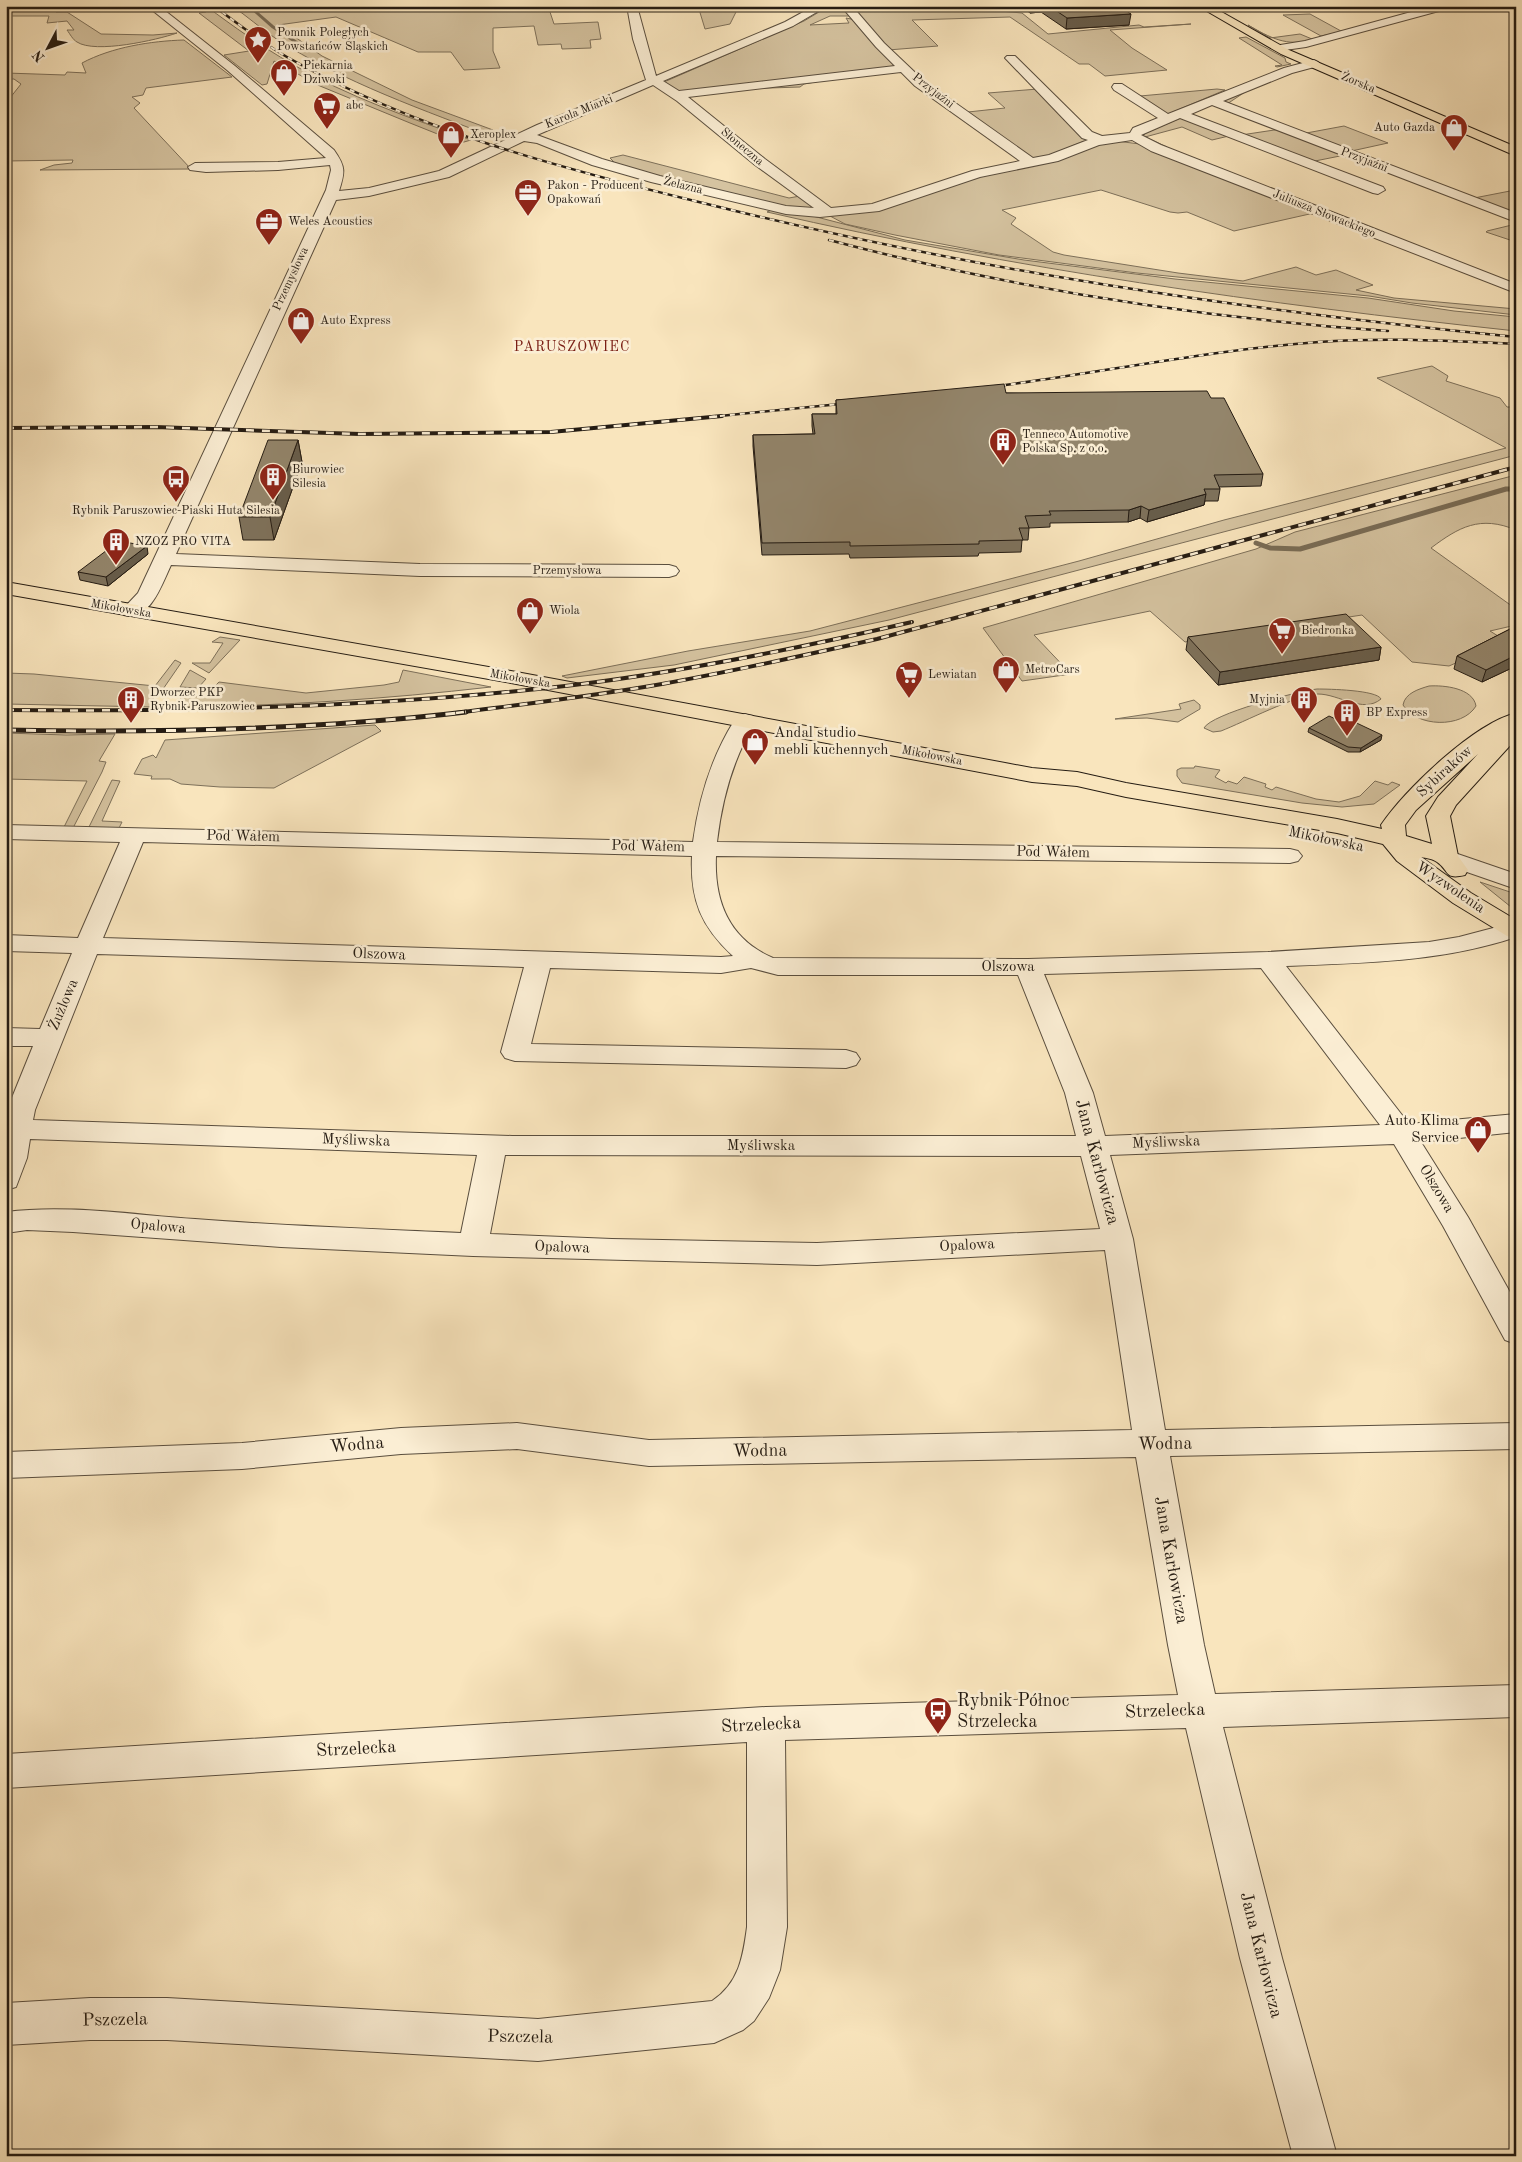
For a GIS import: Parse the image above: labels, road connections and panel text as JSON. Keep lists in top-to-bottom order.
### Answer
{
  "streets": {
    "main road": [
      "Żorska",
      "Mikołowska",
      "Sybiraków",
      "Wyzwolenia"
    ],
    "street": [
      "Przyjaźni",
      "Karola Miarki",
      "Słoneczna",
      "Żelazna",
      "Juliusza Słowackiego",
      "Przemysłowa",
      "Pod Wałem",
      "Olszowa",
      "Żużlowa",
      "Myśliwska",
      "Jana Karłowicza",
      "Opalowa",
      "Wodna",
      "Strzelecka",
      "Pszczela"
    ]
  },
  "crossings": [
    ["Karola Miarki", "Słoneczna"],
    ["Karola Miarki", "Żelazna"],
    ["Karola Miarki", "Przemysłowa"],
    ["Słoneczna", "Żelazna"],
    ["Przemysłowa", "Mikołowska"],
    ["Mikołowska", "Sybiraków"],
    ["Mikołowska", "Wyzwolenia"],
    ["Mikołowska", "Olszowa"],
    ["Sybiraków", "Wyzwolenia"],
    ["Pod Wałem", "Olszowa"],
    ["Pod Wałem", "Żużlowa"],
    ["Wyzwolenia", "Olszowa"],
    ["Olszowa", "Żużlowa"],
    ["Olszowa", "Myśliwska"],
    ["Olszowa", "Jana Karłowicza"],
    ["Żużlowa", "Myśliwska"],
    ["Myśliwska", "Jana Karłowicza"],
    ["Jana Karłowicza", "Opalowa"],
    ["Jana Karłowicza", "Wodna"],
    ["Jana Karłowicza", "Strzelecka"],
    ["Strzelecka", "Pszczela"]
  ],
  "districts": ["PARUSZOWIEC"],
  "places": {
    "place": ["Pomnik Poległych Powstańców Śląskich"],
    "shop": [
      "Piekarnia Dziwoki",
      "Auto Gazda",
      "Xeroplex",
      "Auto Express",
      "Wiola",
      "MetroCars",
      "Andal studio mebli kuchennych",
      "Auto Klima Service"
    ],
    "supermarket": ["abc", "Biedronka", "Lewiatan"],
    "office": ["Pakon - Producent Opakowań", "Weles Acoustics"],
    "building": [
      "Tenneco Automotive Polska Sp. z o.o.",
      "Biurowiec Silesia",
      "NZOZ PRO VITA",
      "Dworzec PKP Rybnik Paruszowiec",
      "Myjnia",
      "BP Express"
    ],
    "bus stop": ["Rybnik Paruszowiec-Piaski Huta Silesia", "Rybnik Północ Strzelecka"]
  },
  "north": "bottom left"
}
